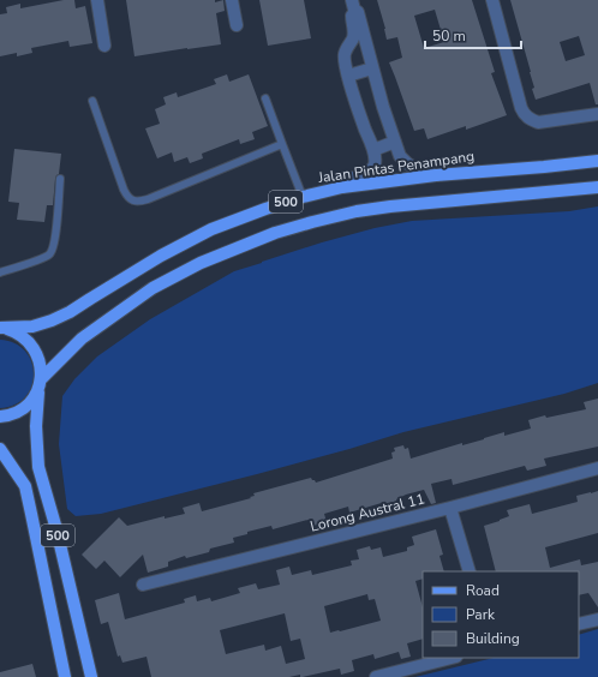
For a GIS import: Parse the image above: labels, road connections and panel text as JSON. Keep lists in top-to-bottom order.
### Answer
{
  "streets": {
    "main road": ["Jalan Pintas Penampang", "500"],
    "street": ["Lorong Austral 11"]
  },
  "crossings": [
    ["Jalan Pintas Penampang", "500"]
  ],
  "legend": ["Road", "Park", "Building"],
  "scale_bar": "50 m"
}
